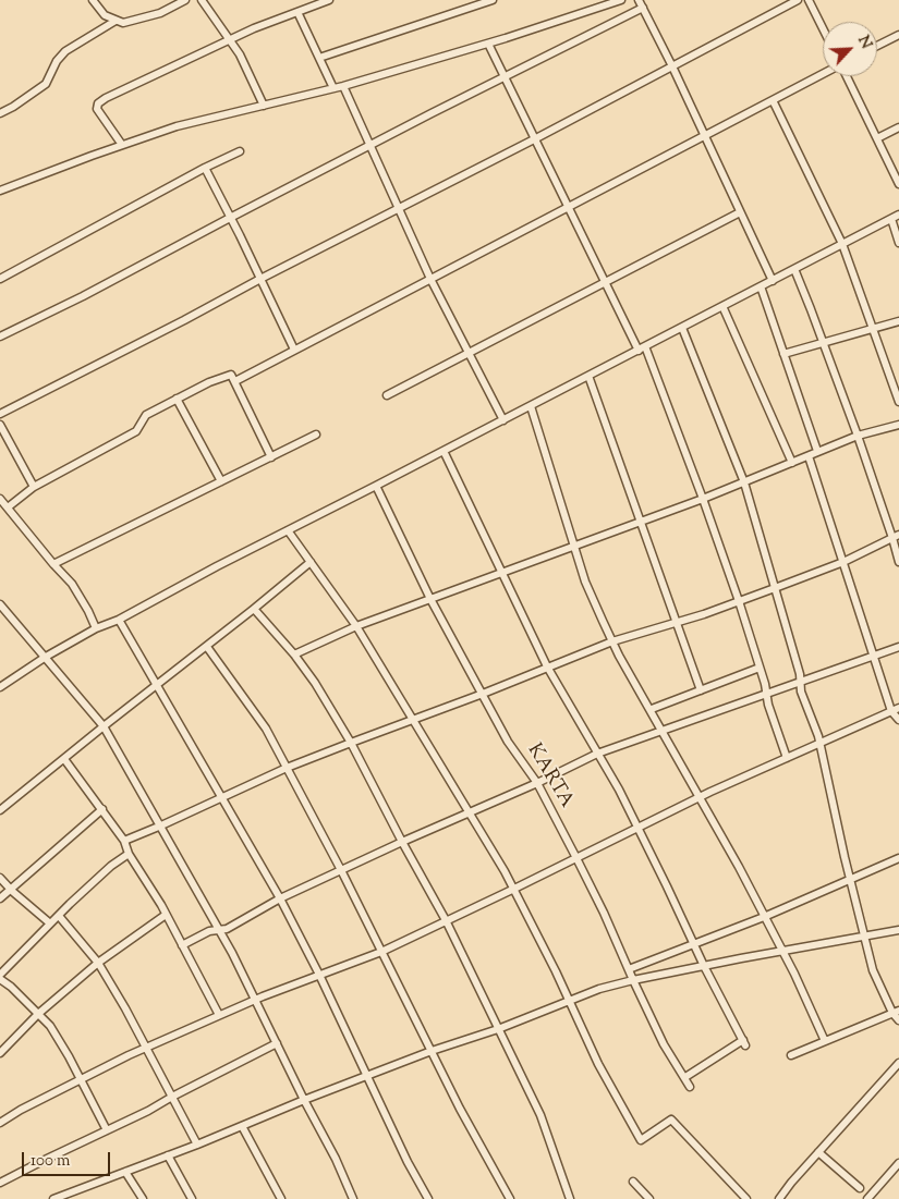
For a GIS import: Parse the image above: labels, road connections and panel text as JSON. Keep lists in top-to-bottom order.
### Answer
{
  "streets": {
    "street": ["KARTA"]
  },
  "scale_bar": "100 m",
  "north": "top right"
}
